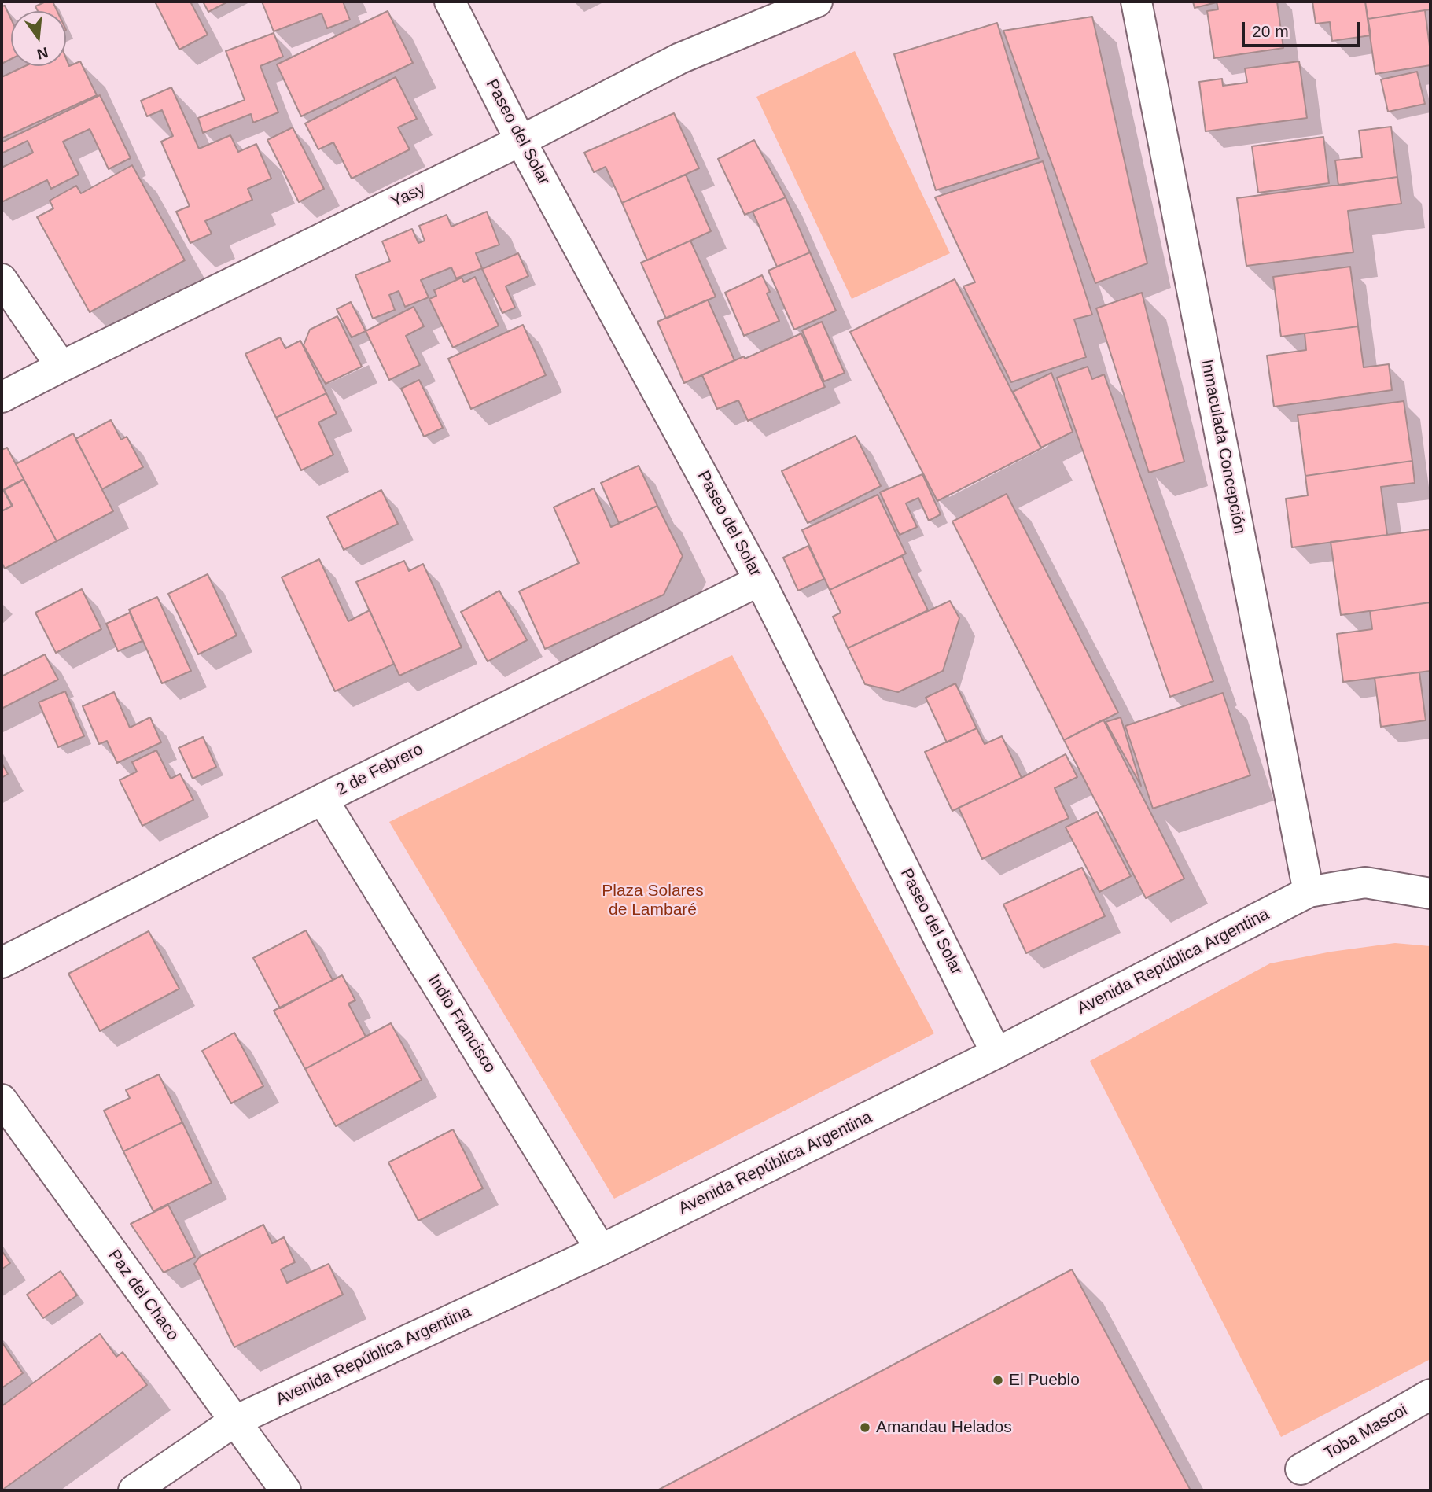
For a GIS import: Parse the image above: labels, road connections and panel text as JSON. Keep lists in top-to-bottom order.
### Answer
{
  "streets": {
    "street": [
      "Paseo del Solar",
      "Yasy",
      "Inmaculada Concepción",
      "2 de Febrero",
      "Avenida República Argentina",
      "Indio Francisco",
      "Paz del Chaco",
      "Toba Mascoi"
    ]
  },
  "crossings": [
    ["Paseo del Solar", "Yasy"],
    ["Paseo del Solar", "2 de Febrero"],
    ["Paseo del Solar", "Avenida República Argentina"],
    ["Inmaculada Concepción", "Avenida República Argentina"],
    ["2 de Febrero", "Indio Francisco"],
    ["Avenida República Argentina", "Indio Francisco"],
    ["Avenida República Argentina", "Paz del Chaco"]
  ],
  "parks": ["Plaza Solares de Lambaré"],
  "places": ["El Pueblo", "Amandau Helados"],
  "scale_bar": "20 m",
  "north": "bottom"
}
